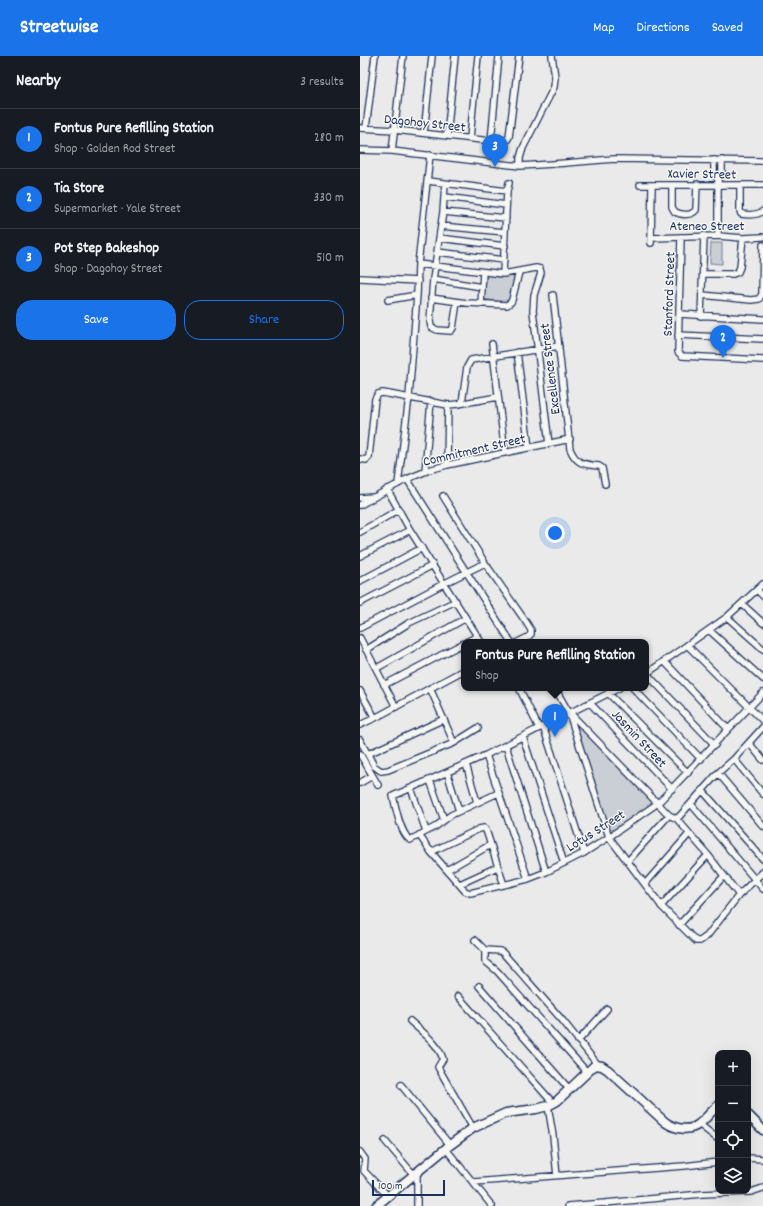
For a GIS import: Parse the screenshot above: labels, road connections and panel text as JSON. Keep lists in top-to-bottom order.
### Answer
{
  "streets": {
    "street": [
      "Dagohoy Street",
      "Xavier Street",
      "Ateneo Street",
      "Stanford Street",
      "Excellence Street",
      "Commitment Street",
      "Jasmin Street",
      "Lotus Street"
    ]
  },
  "crossings": [
    ["Xavier Street", "Ateneo Street"],
    ["Ateneo Street", "Stanford Street"],
    ["Excellence Street", "Commitment Street"],
    ["Jasmin Street", "Lotus Street"]
  ],
  "scale_bar": "100 m",
  "page": {
    "header": "Streetwise",
    "nav": ["Map", "Directions", "Saved"],
    "heading": ["Nearby", "3 results"],
    "list": [
      {
        "mark": "1",
        "name": "Fontus Pure Refilling Station",
        "note": "Shop · Golden Rod Street",
        "value": "280 m"
      },
      {
        "mark": "2",
        "name": "Tia Store",
        "note": "Supermarket · Yale Street",
        "value": "330 m"
      },
      {
        "mark": "3",
        "name": "Pot Step Bakeshop",
        "note": "Shop · Dagohoy Street",
        "value": "510 m"
      }
    ],
    "pins": ["3", "2", "1"],
    "buttons": ["Save", "Share"],
    "popup": ["Fontus Pure Refilling Station", "Shop"],
    "map_buttons": ["+", "−"],
    "scale": "100 m"
  }
}
